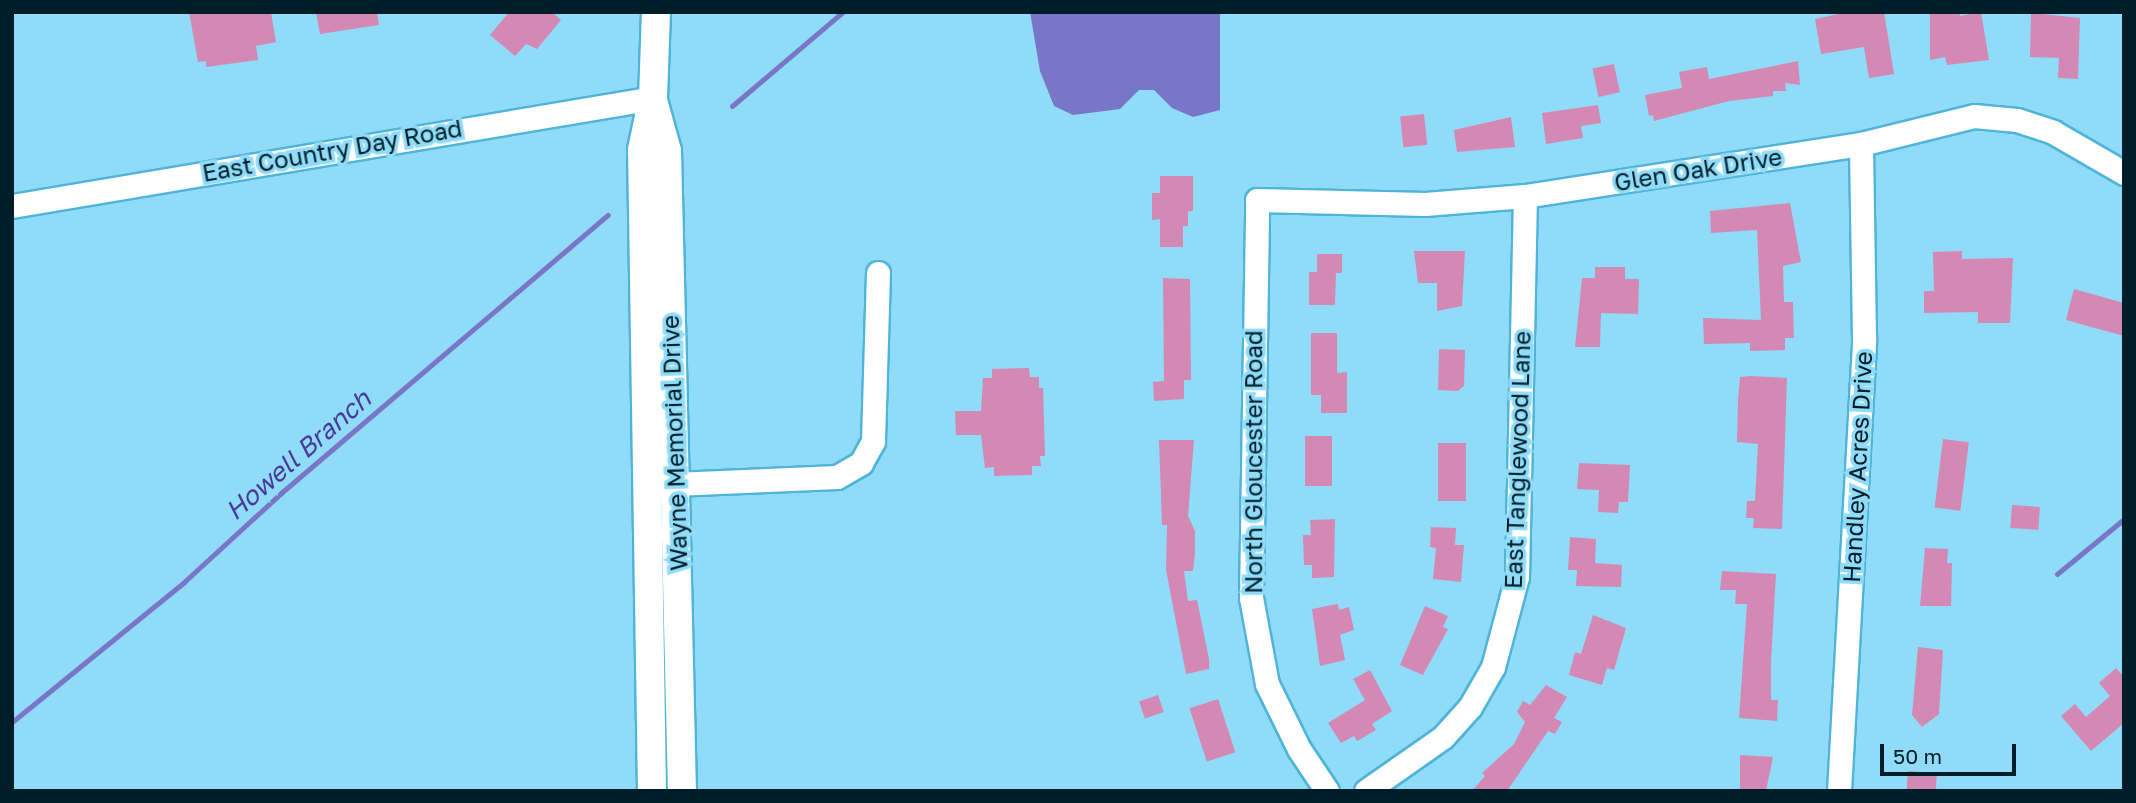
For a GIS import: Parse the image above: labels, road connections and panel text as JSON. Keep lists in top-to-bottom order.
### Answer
{
  "streets": {
    "main road": ["Wayne Memorial Drive"],
    "street": [
      "East Country Day Road",
      "Glen Oak Drive",
      "East Tanglewood Lane",
      "North Gloucester Road",
      "Handley Acres Drive"
    ]
  },
  "crossings": [
    ["East Country Day Road", "Wayne Memorial Drive"],
    ["Glen Oak Drive", "East Tanglewood Lane"],
    ["Glen Oak Drive", "North Gloucester Road"],
    ["Glen Oak Drive", "Handley Acres Drive"]
  ],
  "water": ["Howell Branch"],
  "scale_bar": "50 m"
}
